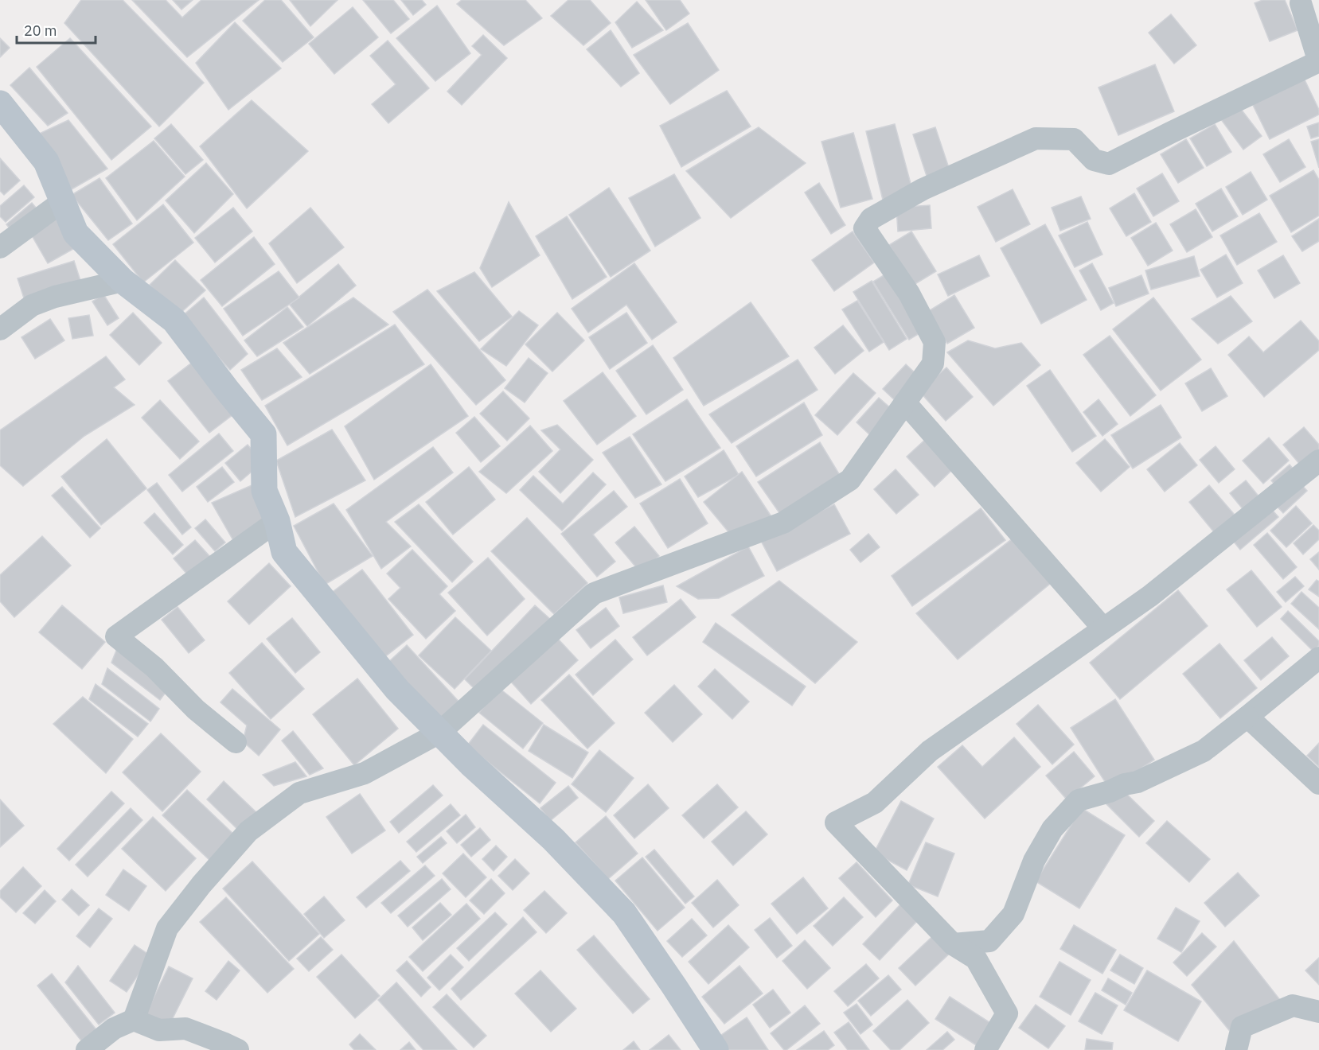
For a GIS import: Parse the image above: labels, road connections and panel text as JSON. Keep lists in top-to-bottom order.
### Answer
{
  "scale_bar": "20 m"
}
